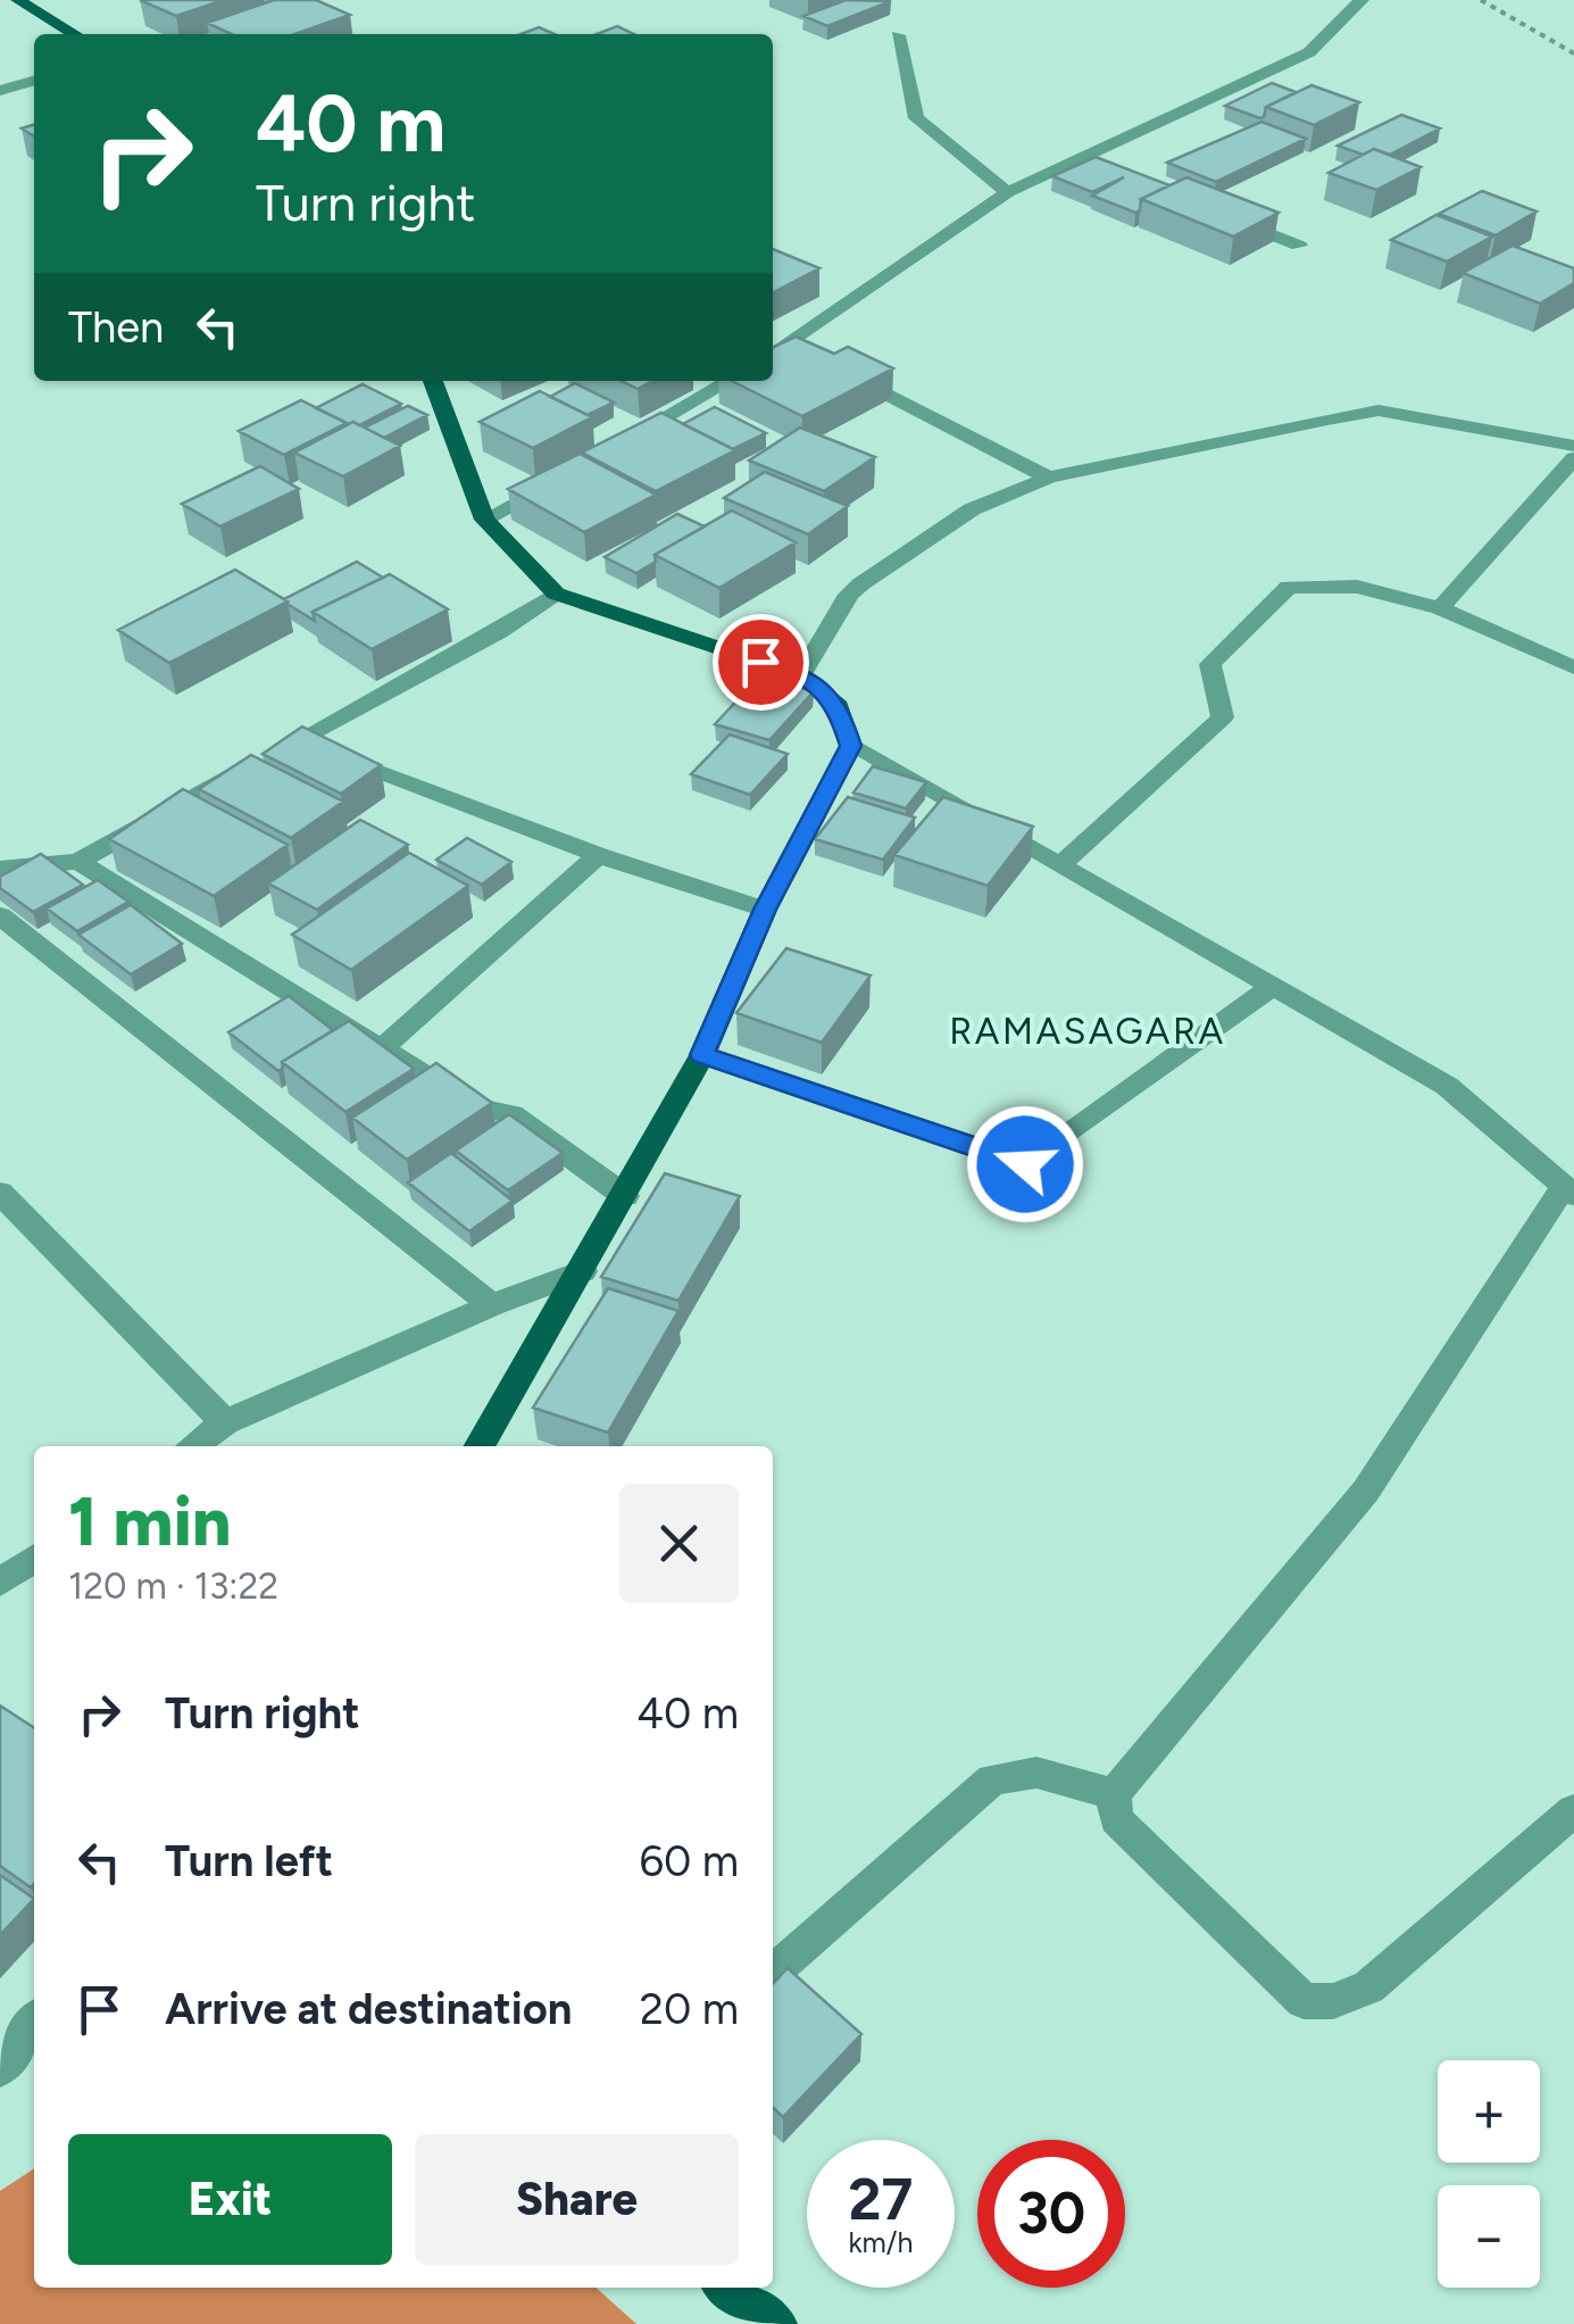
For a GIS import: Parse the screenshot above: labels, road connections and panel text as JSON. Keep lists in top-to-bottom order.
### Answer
{
  "districts": ["RAMASAGARA"],
  "page": {
    "turn": ["40 m", "Turn right"],
    "then": "Then",
    "heading": ["1 min", "120 m · 13:22"],
    "list": [
      {
        "name": "Turn right",
        "value": "40 m"
      },
      {
        "name": "Turn left",
        "value": "60 m"
      },
      {
        "name": "Arrive at destination",
        "value": "20 m"
      }
    ],
    "map_buttons": ["+", "−"],
    "buttons": ["Exit", "Share"],
    "speed": "27 km/h",
    "limit": "30"
  }
}
